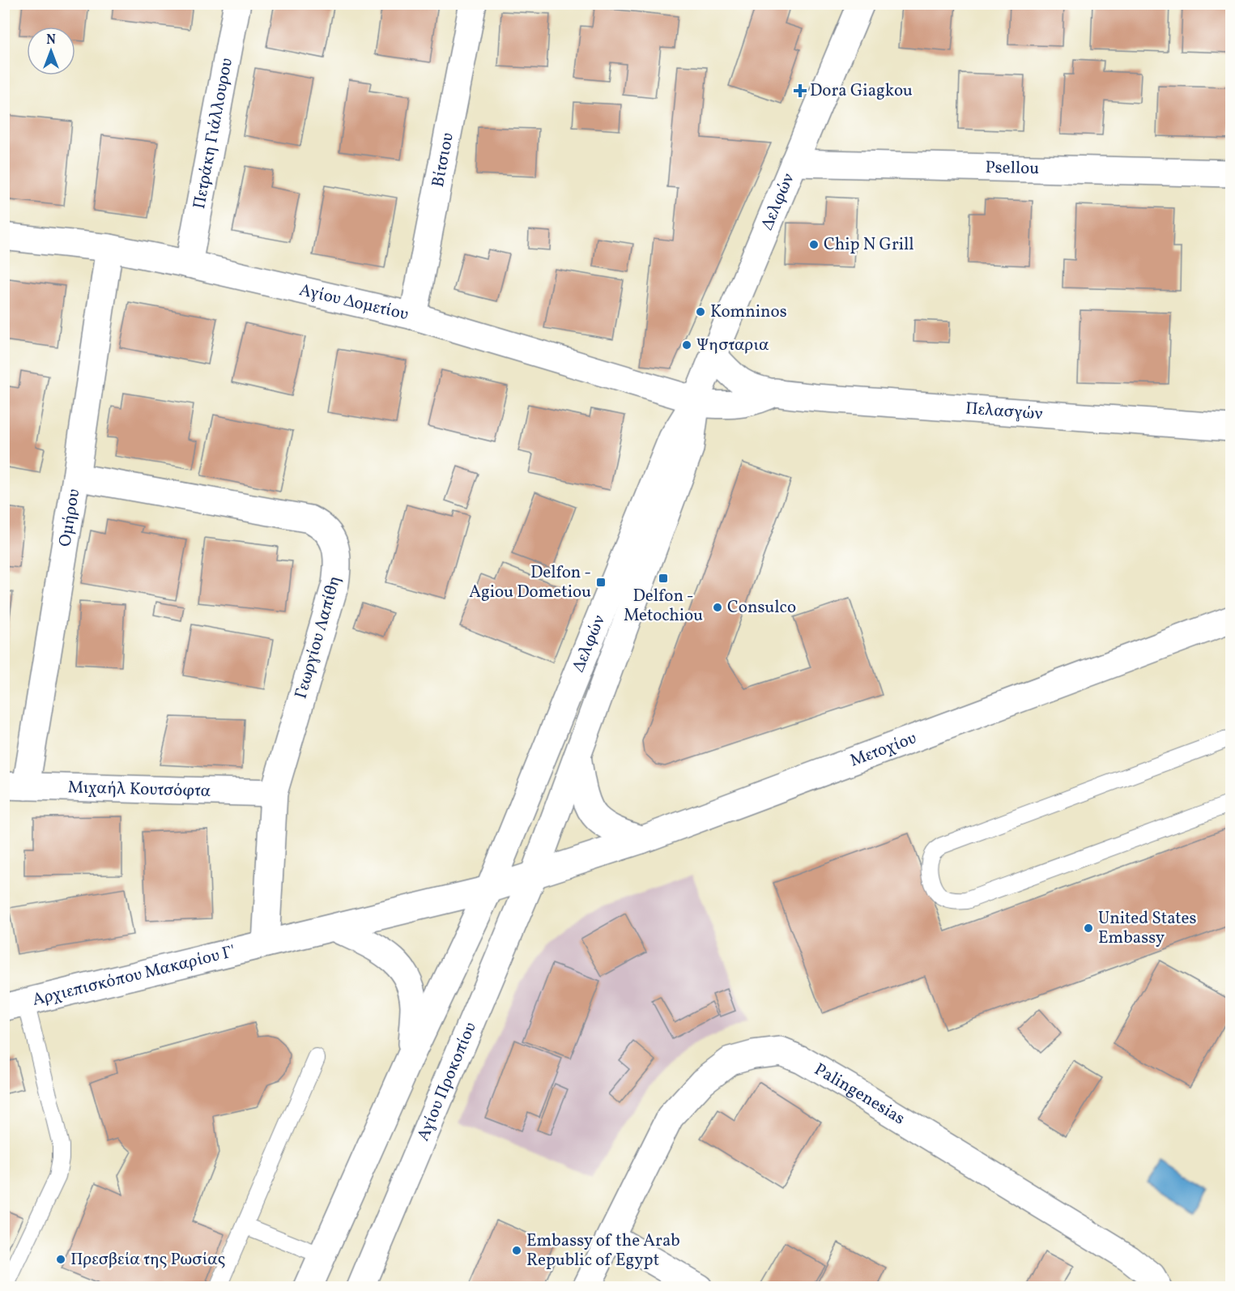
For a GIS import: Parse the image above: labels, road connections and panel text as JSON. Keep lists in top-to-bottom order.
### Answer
{
  "streets": {
    "street": [
      "Πετράκη Γιάλλουρου",
      "Βίτσιου",
      "Psellou",
      "Δελφών",
      "Αγίου Δομετίου",
      "Πελασγών",
      "Ομήρου",
      "Γεωργίου Λαπίθη",
      "Μετοχίου",
      "Μιχαήλ Κουτσόφτα",
      "Αρχιεπισκόπου Μακαρίου Γ'",
      "Αγίου Προκοπίου",
      "Palingenesias"
    ]
  },
  "crossings": [
    ["Πετράκη Γιάλλουρου", "Αγίου Δομετίου"],
    ["Βίτσιου", "Αγίου Δομετίου"],
    ["Psellou", "Δελφών"],
    ["Δελφών", "Αγίου Δομετίου"],
    ["Δελφών", "Πελασγών"],
    ["Δελφών", "Μετοχίου"],
    ["Δελφών", "Αγίου Προκοπίου"],
    ["Αγίου Δομετίου", "Ομήρου"],
    ["Ομήρου", "Γεωργίου Λαπίθη"],
    ["Ομήρου", "Μιχαήλ Κουτσόφτα"],
    ["Γεωργίου Λαπίθη", "Μιχαήλ Κουτσόφτα"],
    ["Γεωργίου Λαπίθη", "Αρχιεπισκόπου Μακαρίου Γ'"],
    ["Μετοχίου", "Αγίου Προκοπίου"]
  ],
  "places": {
    "health": ["Dora Giagkou"],
    "other": [
      "Chip N Grill",
      "Komninos",
      "Ψησταρια",
      "Consulco",
      "United States Embassy",
      "Embassy of the Arab Republic of Egypt",
      "Πρεσβεία της Ρωσίας"
    ],
    "transit": ["Delfon - Metochiou", "Delfon - Agiou Dometiou"]
  },
  "north": "top"
}
